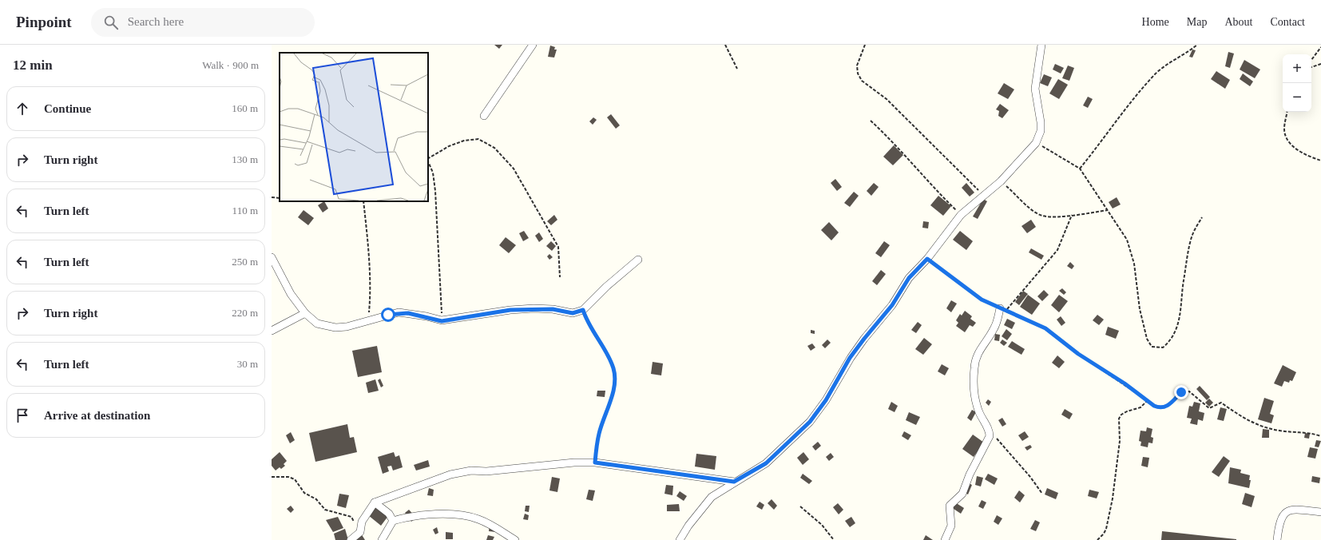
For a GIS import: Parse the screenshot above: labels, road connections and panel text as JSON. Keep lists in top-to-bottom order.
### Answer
{
  "page": {
    "header": "Pinpoint",
    "search": "Search here",
    "nav": [
      "Home",
      "Map",
      "About",
      "Contact"
    ],
    "heading": ["12 min", "Walk · 900 m"],
    "map_buttons": ["+", "−"],
    "list": [
      ["Continue", "160 m"],
      ["Turn right", "130 m"],
      ["Turn left", "110 m"],
      ["Turn left", "250 m"],
      ["Turn right", "220 m"],
      ["Turn left", "30 m"],
      "Arrive at destination"
    ]
  }
}
